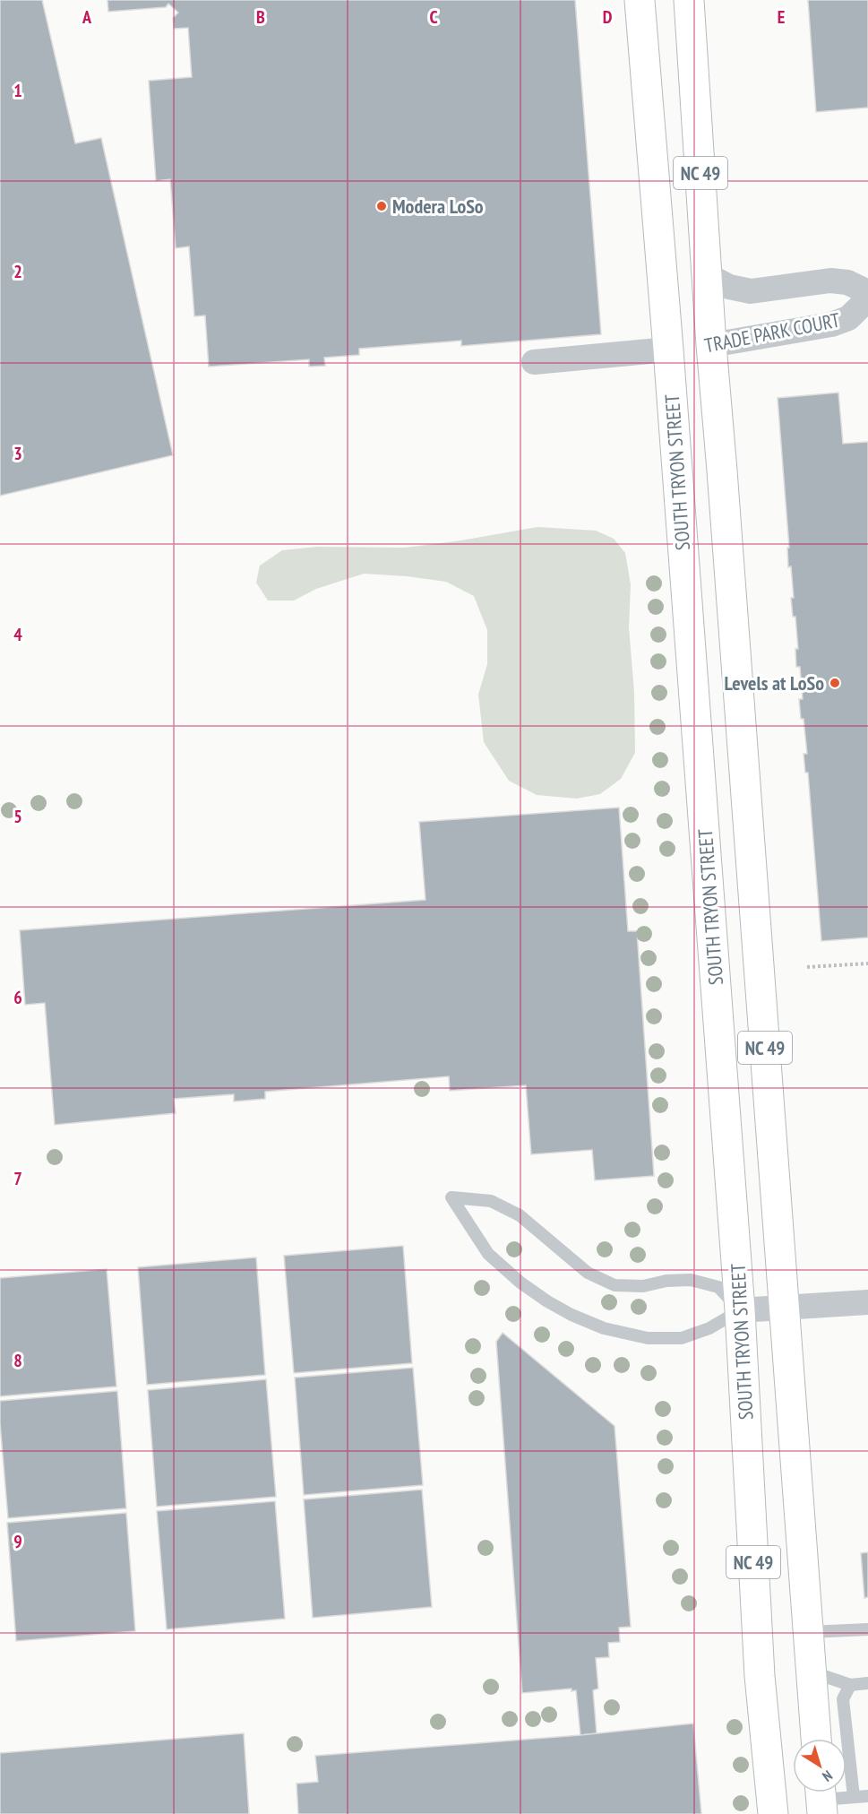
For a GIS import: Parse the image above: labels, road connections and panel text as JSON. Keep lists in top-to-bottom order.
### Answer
{
  "streets": {
    "main road": ["NC 49", "TRADE PARK COURT", "SOUTH TRYON STREET"]
  },
  "crossings": [
    ["NC 49", "TRADE PARK COURT"],
    ["TRADE PARK COURT", "SOUTH TRYON STREET"]
  ],
  "places": ["Modera LoSo", "Levels at LoSo"],
  "north": "bottom right",
  "grid": {
    "columns": [
      "A",
      "B",
      "C",
      "D",
      "E"
    ],
    "rows": [
      "1",
      "2",
      "3",
      "4",
      "5",
      "6",
      "7",
      "8",
      "9"
    ]
  }
}
